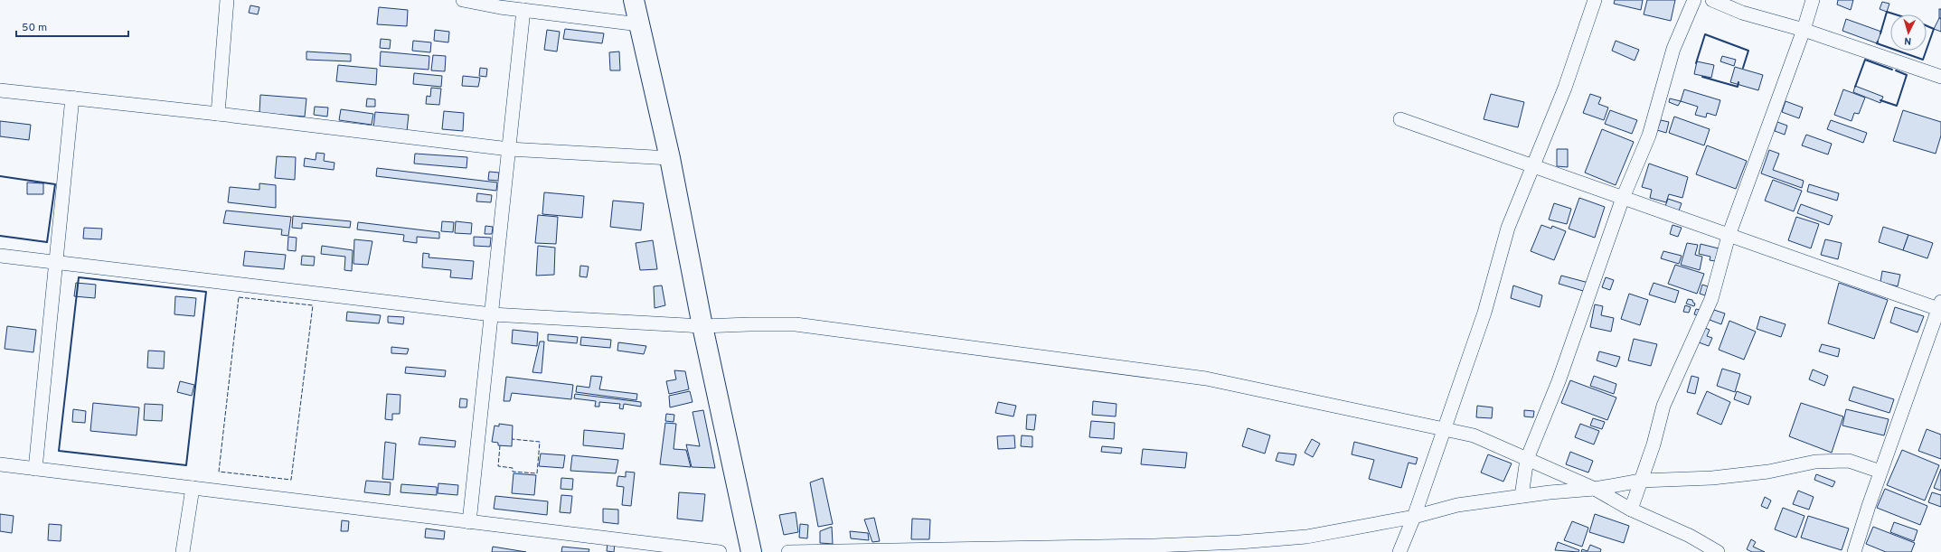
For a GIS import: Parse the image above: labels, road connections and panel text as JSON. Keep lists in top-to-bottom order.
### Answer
{
  "scale_bar": "50 m",
  "north": "bottom"
}
